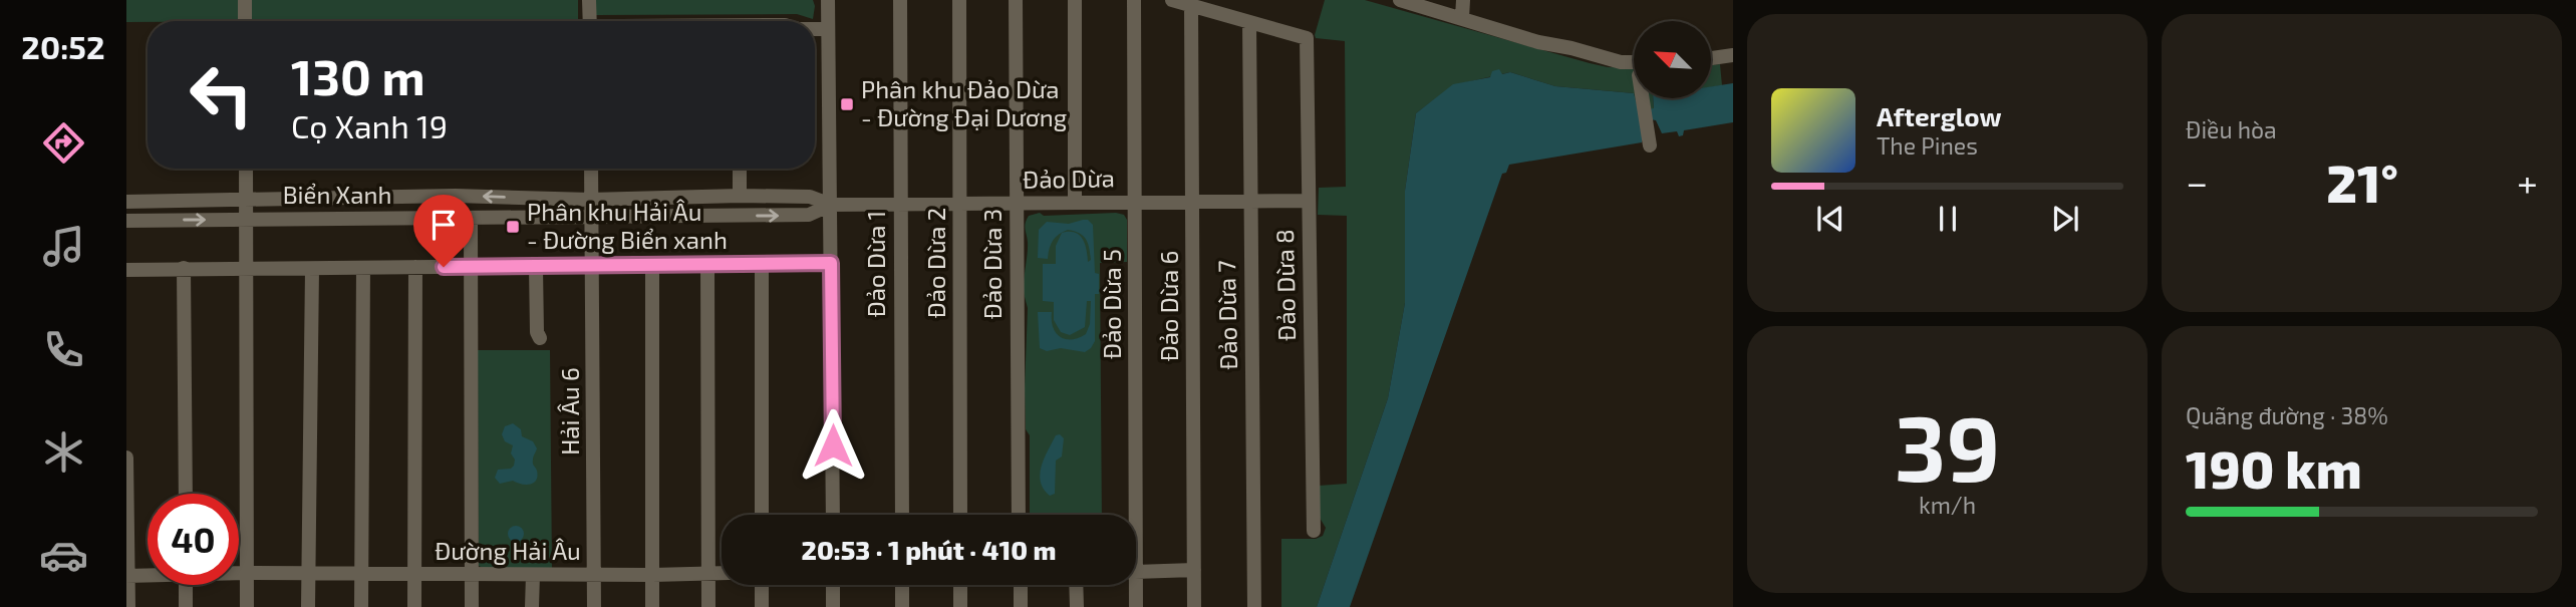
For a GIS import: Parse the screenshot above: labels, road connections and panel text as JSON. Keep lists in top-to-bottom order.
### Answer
{
  "streets": {
    "street": [
      "Đảo Dừa",
      "Biển Xanh",
      "Đảo Dừa 2",
      "Đảo Dừa 1",
      "Đảo Dừa 3",
      "Đảo Dừa 8",
      "Đảo Dừa 5",
      "Đảo Dừa 6",
      "Đảo Dừa 7",
      "Hải Âu 6",
      "Đường Hải Âu"
    ]
  },
  "crossings": [
    ["Đảo Dừa", "Biển Xanh"],
    ["Đảo Dừa", "Đảo Dừa 2"],
    ["Đảo Dừa", "Đảo Dừa 1"],
    ["Đảo Dừa", "Đảo Dừa 3"],
    ["Đảo Dừa", "Đảo Dừa 8"],
    ["Đảo Dừa", "Đảo Dừa 5"],
    ["Đảo Dừa", "Đảo Dừa 6"],
    ["Đảo Dừa", "Đảo Dừa 7"],
    ["Biển Xanh", "Hải Âu 6"],
    ["Đảo Dừa 8", "Đảo Dừa 7"],
    ["Hải Âu 6", "Đường Hải Âu"]
  ],
  "places": {
    "transit": ["Phân khu Đảo Dừa - Đường Đại Dương", "Phân khu Hải Âu - Đường Biển xanh"]
  },
  "north": "top left",
  "page": {
    "tabs": "20:52",
    "tile": [
      "Điều hòa",
      ["39", "km/h"],
      ["Quãng đường · 38%", "190 km"]
    ],
    "turn": ["130 m", "Cọ Xanh 19"],
    "song": ["Afterglow", "The Pines"],
    "heat": ["−", "21°", "+"],
    "limit": "40",
    "trip": "20:53 · 1 phút · 410 m"
  }
}
